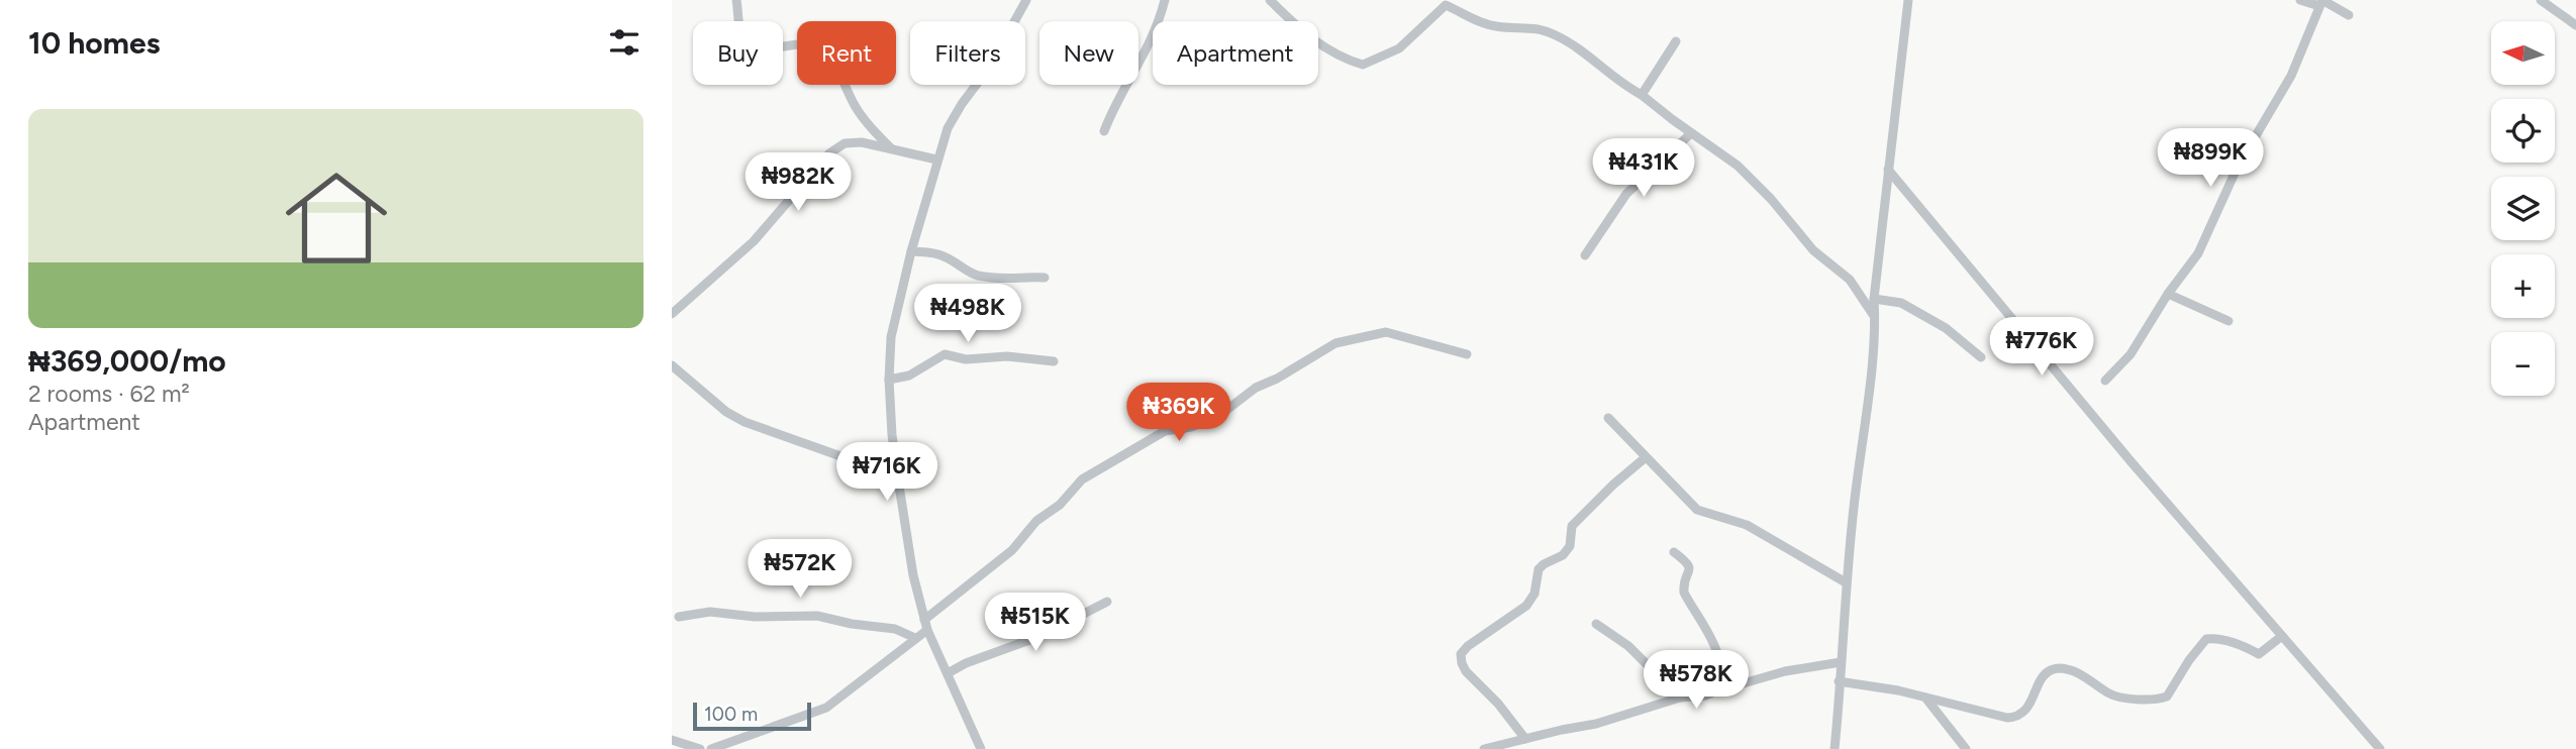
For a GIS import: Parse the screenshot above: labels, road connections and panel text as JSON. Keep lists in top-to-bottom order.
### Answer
{
  "scale_bar": "100 m",
  "north": "left",
  "page": {
    "heading": "10 homes",
    "map_buttons": ["+", "−"],
    "chip": [
      "Buy",
      "Rent",
      "Filters",
      "New",
      "Apartment"
    ],
    "list": [
      {
        "name": "₦369,000/mo",
        "note": "2 rooms · 62 m² · Apartment"
      }
    ],
    "price": [
      "₦899K",
      "₦431K",
      "₦982K",
      "₦498K",
      "₦776K",
      "₦369K",
      "₦716K",
      "₦572K",
      "₦515K",
      "₦578K"
    ],
    "scale": "100 m"
  }
}
